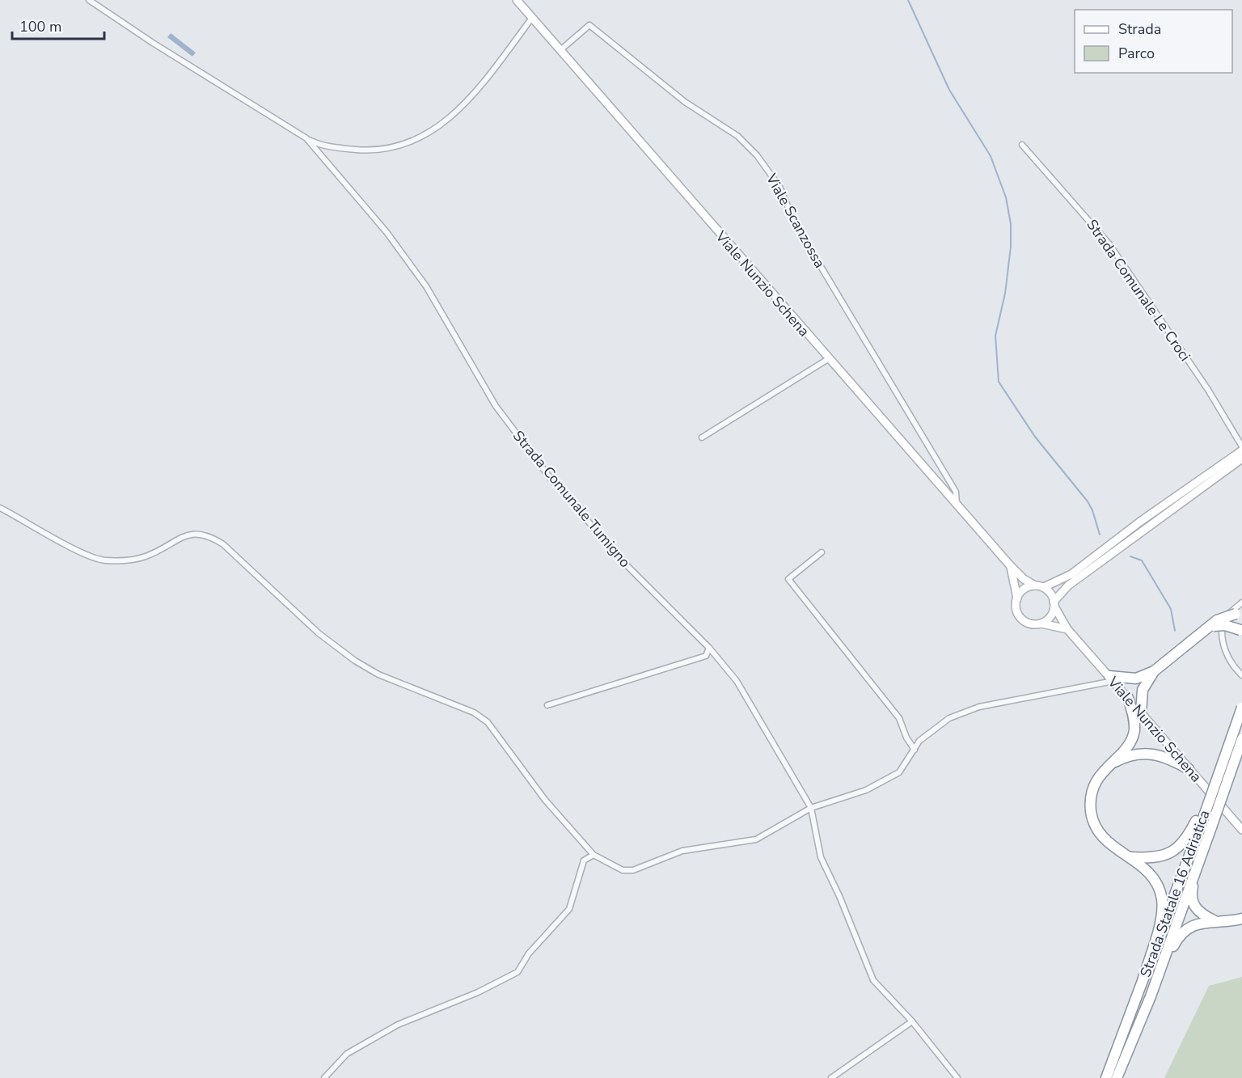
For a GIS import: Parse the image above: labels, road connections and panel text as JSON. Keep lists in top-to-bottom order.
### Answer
{
  "streets": {
    "highway": ["Strada Statale 16 Adriatica"],
    "street": [
      "Viale Scanzossa",
      "Viale Nunzio Schena",
      "Strada Comunale Le Croci",
      "Strada Comunale Tumigno"
    ]
  },
  "crossings": [
    ["Viale Scanzossa", "Viale Nunzio Schena"]
  ],
  "legend": ["Strada", "Parco"],
  "scale_bar": "100 m"
}
